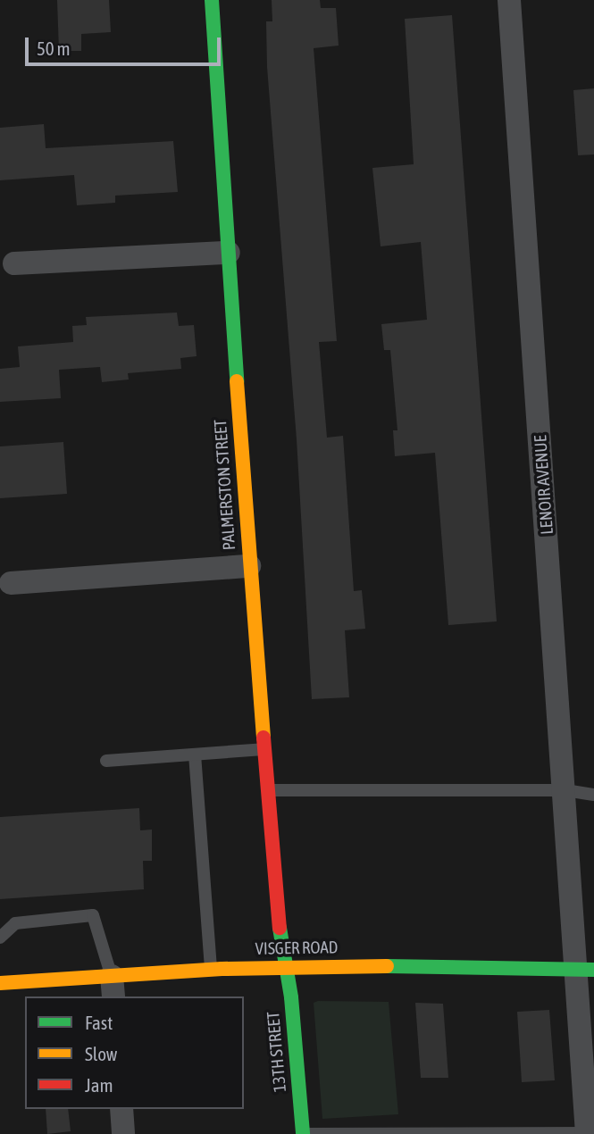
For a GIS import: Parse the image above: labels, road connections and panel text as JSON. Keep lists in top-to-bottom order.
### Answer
{
  "streets": {
    "street": [
      "PALMERSTON STREET",
      "LENOIR AVENUE",
      "VISGER ROAD",
      "13TH STREET"
    ]
  },
  "crossings": [
    ["PALMERSTON STREET", "VISGER ROAD"],
    ["PALMERSTON STREET", "13TH STREET"],
    ["LENOIR AVENUE", "VISGER ROAD"],
    ["VISGER ROAD", "13TH STREET"]
  ],
  "legend": ["Fast", "Slow", "Jam"],
  "scale_bar": "50 m"
}
